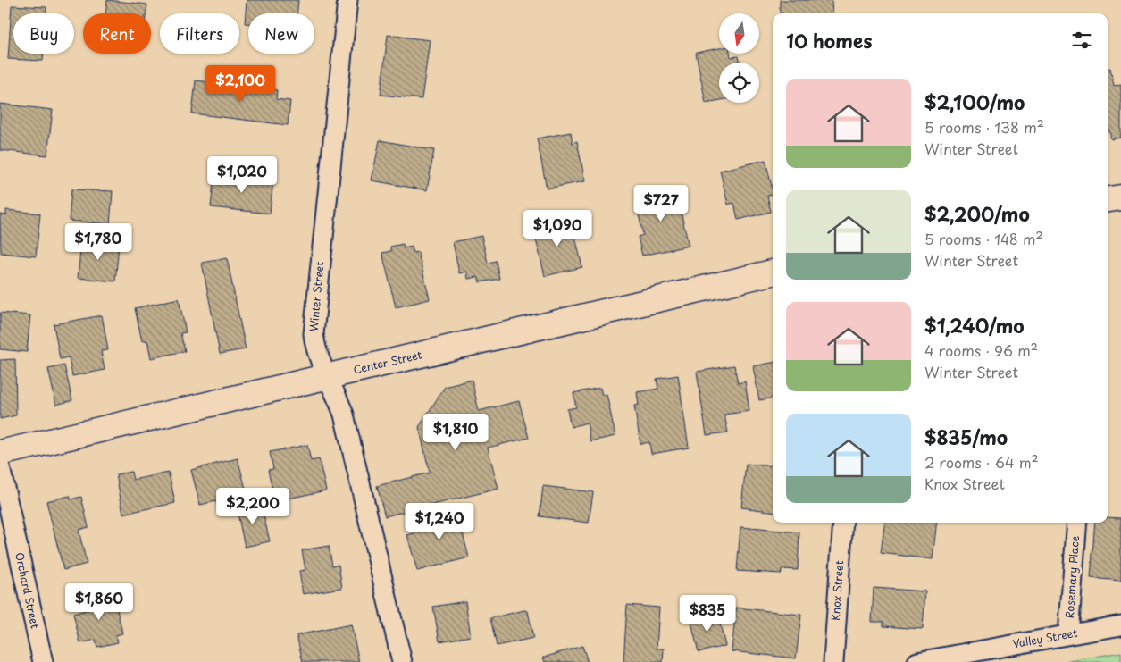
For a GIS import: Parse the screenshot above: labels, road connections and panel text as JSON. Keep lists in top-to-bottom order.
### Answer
{
  "streets": {
    "main road": ["Center Street"],
    "street": [
      "Winter Street",
      "Rosemary Place",
      "Orchard Street",
      "Knox Street",
      "Valley Street"
    ]
  },
  "crossings": [
    ["Winter Street", "Center Street"],
    ["Rosemary Place", "Valley Street"]
  ],
  "north": "bottom",
  "page": {
    "chip": [
      "Buy",
      "Rent",
      "Filters",
      "New"
    ],
    "heading": "10 homes",
    "price": [
      "$2,100",
      "$1,020",
      "$727",
      "$1,090",
      "$1,780",
      "$1,810",
      "$2,200",
      "$1,240",
      "$1,860",
      "$835"
    ],
    "list": [
      {
        "name": "$2,100/mo",
        "note": "5 rooms · 138 m² · Winter Street"
      },
      {
        "name": "$2,200/mo",
        "note": "5 rooms · 148 m² · Winter Street"
      },
      {
        "name": "$1,240/mo",
        "note": "4 rooms · 96 m² · Winter Street"
      },
      {
        "name": "$835/mo",
        "note": "2 rooms · 64 m² · Knox Street"
      }
    ]
  }
}
